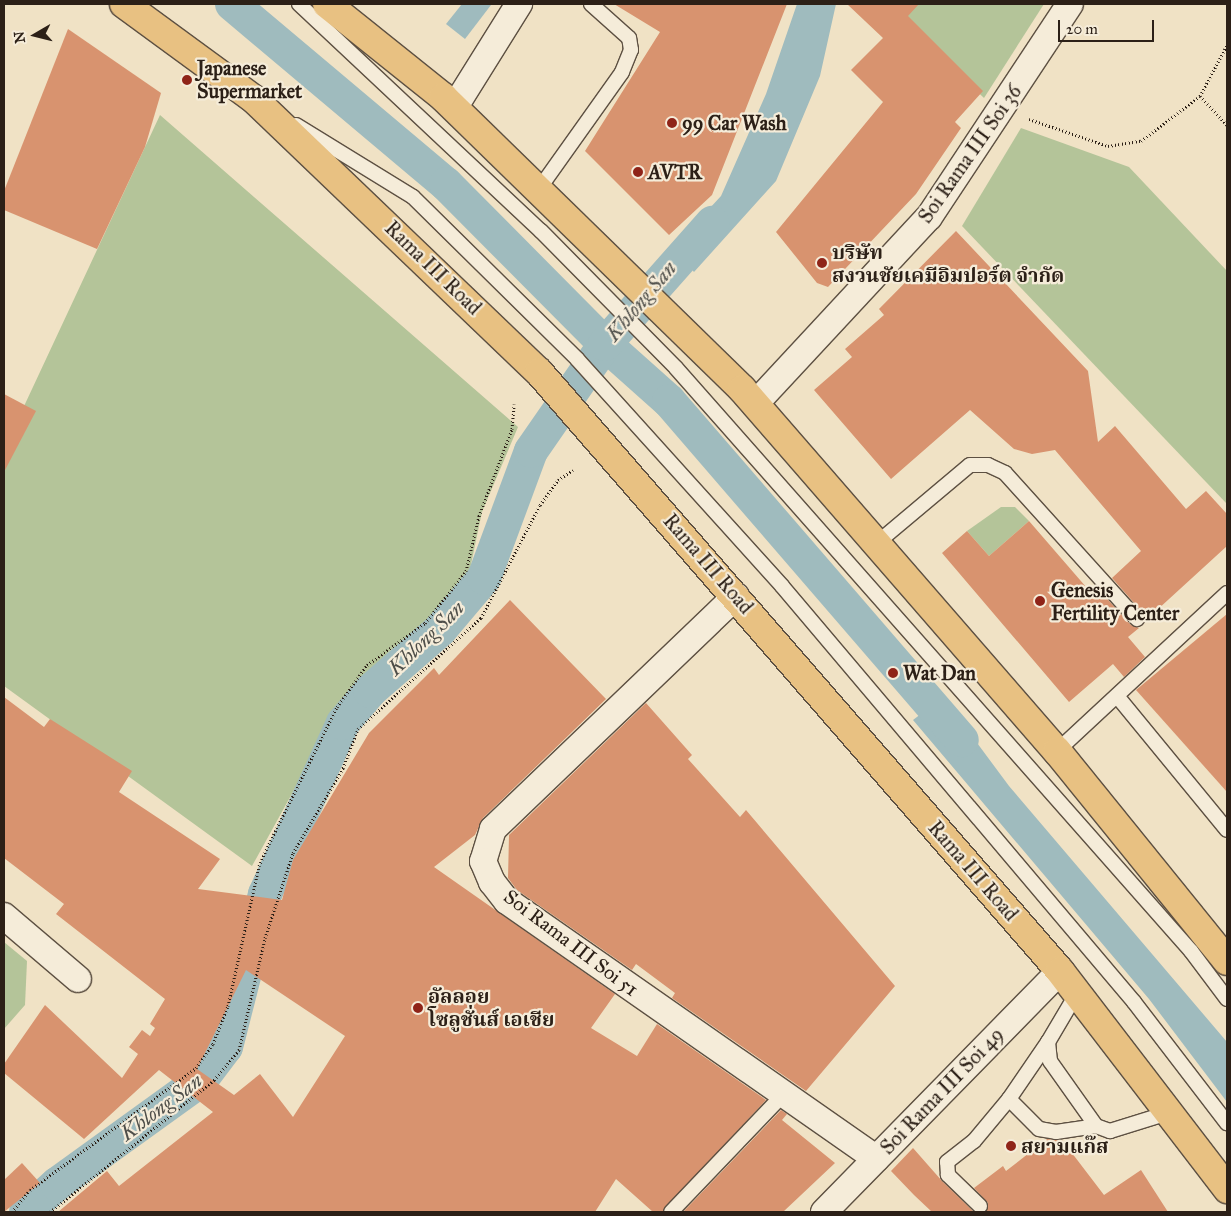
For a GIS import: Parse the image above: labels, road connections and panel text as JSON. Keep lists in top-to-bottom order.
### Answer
{
  "streets": {
    "main road": ["Rama III Road"],
    "street": ["Soi Rama III Soi 36", "Soi Rama III Soi 51", "Soi Rama III Soi 49"]
  },
  "crossings": [
    ["Rama III Road", "Soi Rama III Soi 51"],
    ["Rama III Road", "Soi Rama III Soi 49"],
    ["Soi Rama III Soi 51", "Soi Rama III Soi 49"]
  ],
  "water": ["Khlong San"],
  "places": [
    "Japanese Supermarket",
    "99 Car Wash",
    "AVTR",
    "บริษัท สงวนชัยเคมีอิมปอร์ต จำกัด",
    "Genesis Fertility Center",
    "Wat Dan",
    "อัลลอย โซลูชั่นส์ เอเชีย",
    "สยามแก๊ส"
  ],
  "scale_bar": "20 m",
  "north": "left"
}
